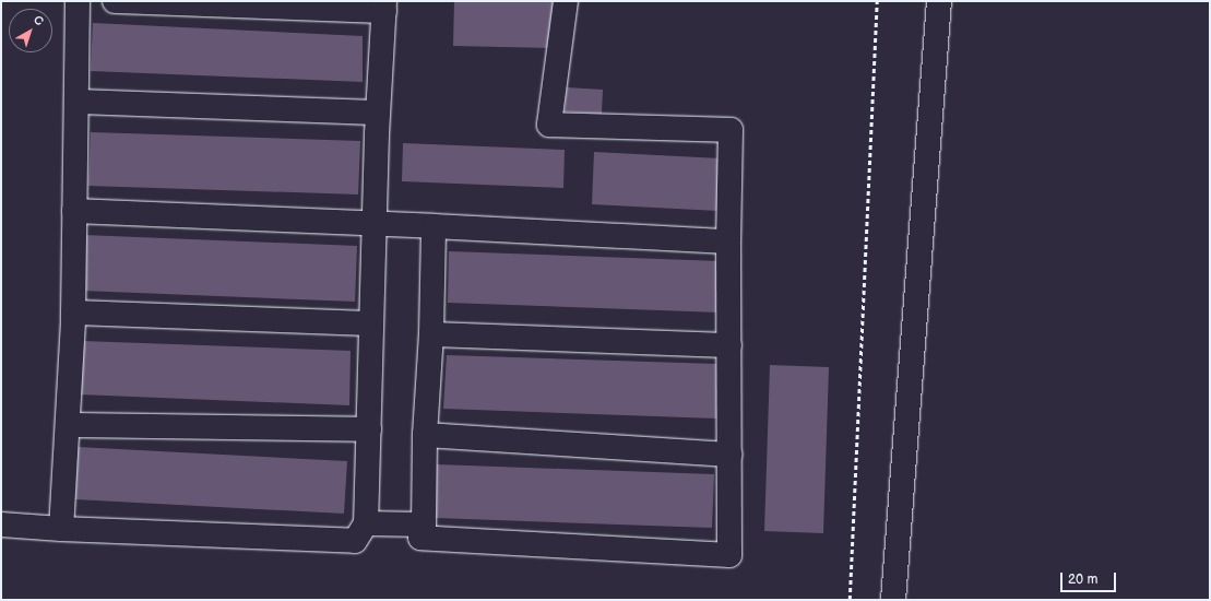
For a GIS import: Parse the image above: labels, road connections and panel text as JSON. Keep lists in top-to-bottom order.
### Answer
{
  "scale_bar": "20 m",
  "north": "top right"
}
